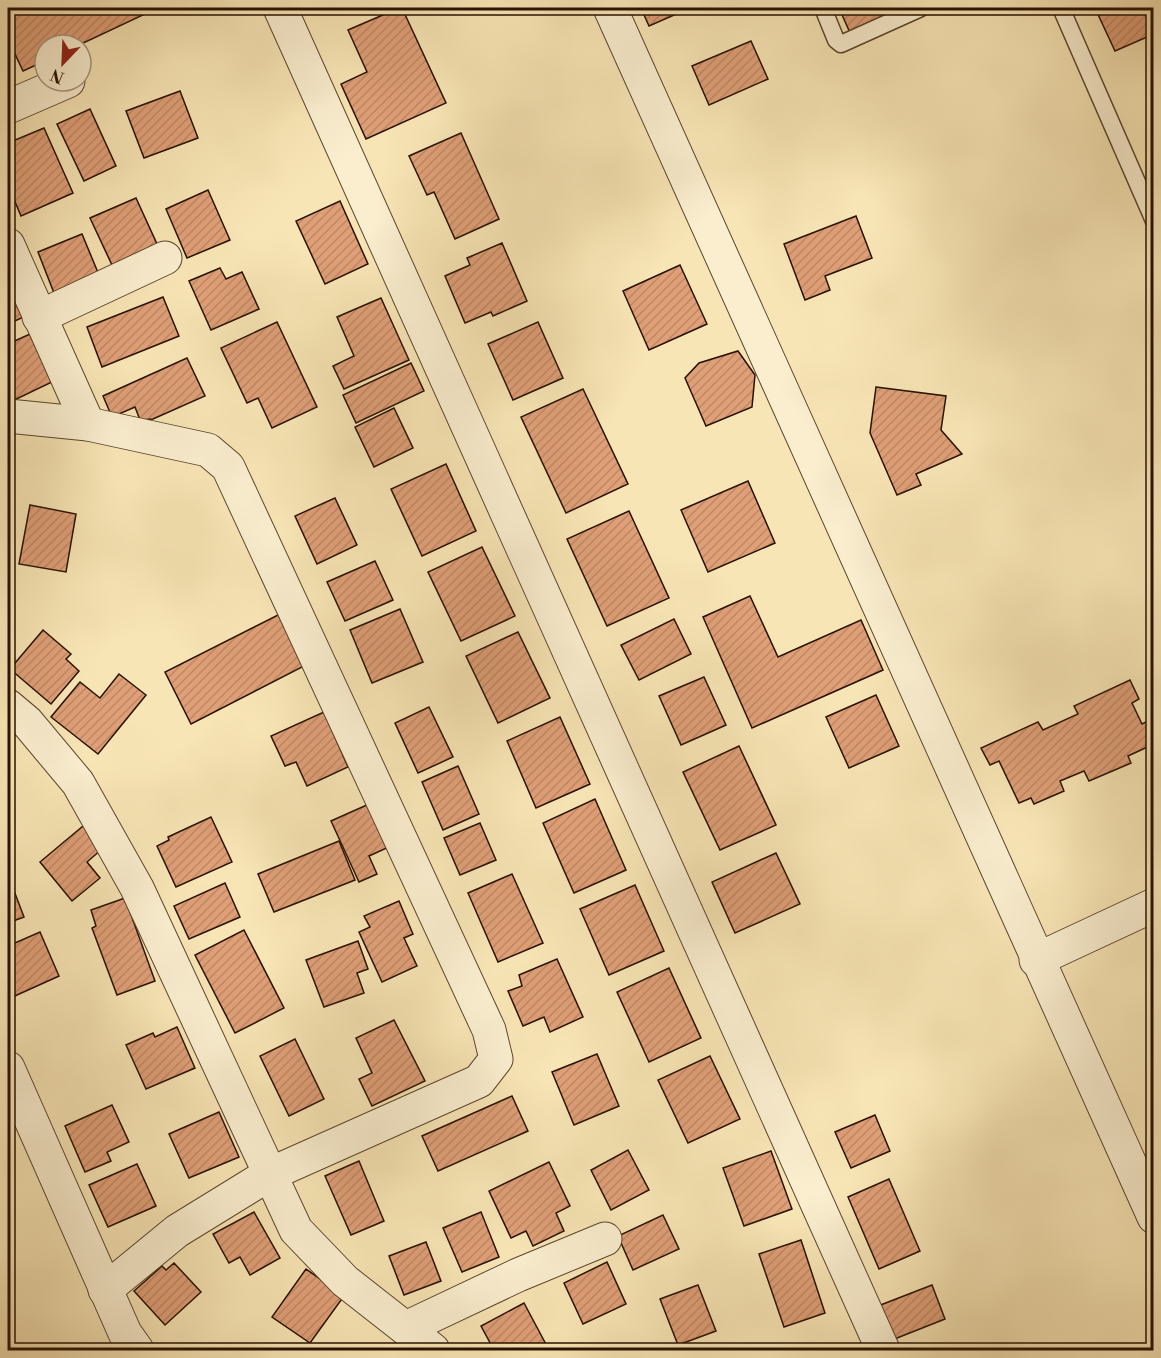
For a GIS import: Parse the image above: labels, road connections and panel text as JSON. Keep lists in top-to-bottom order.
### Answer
{
  "north": "bottom left"
}
